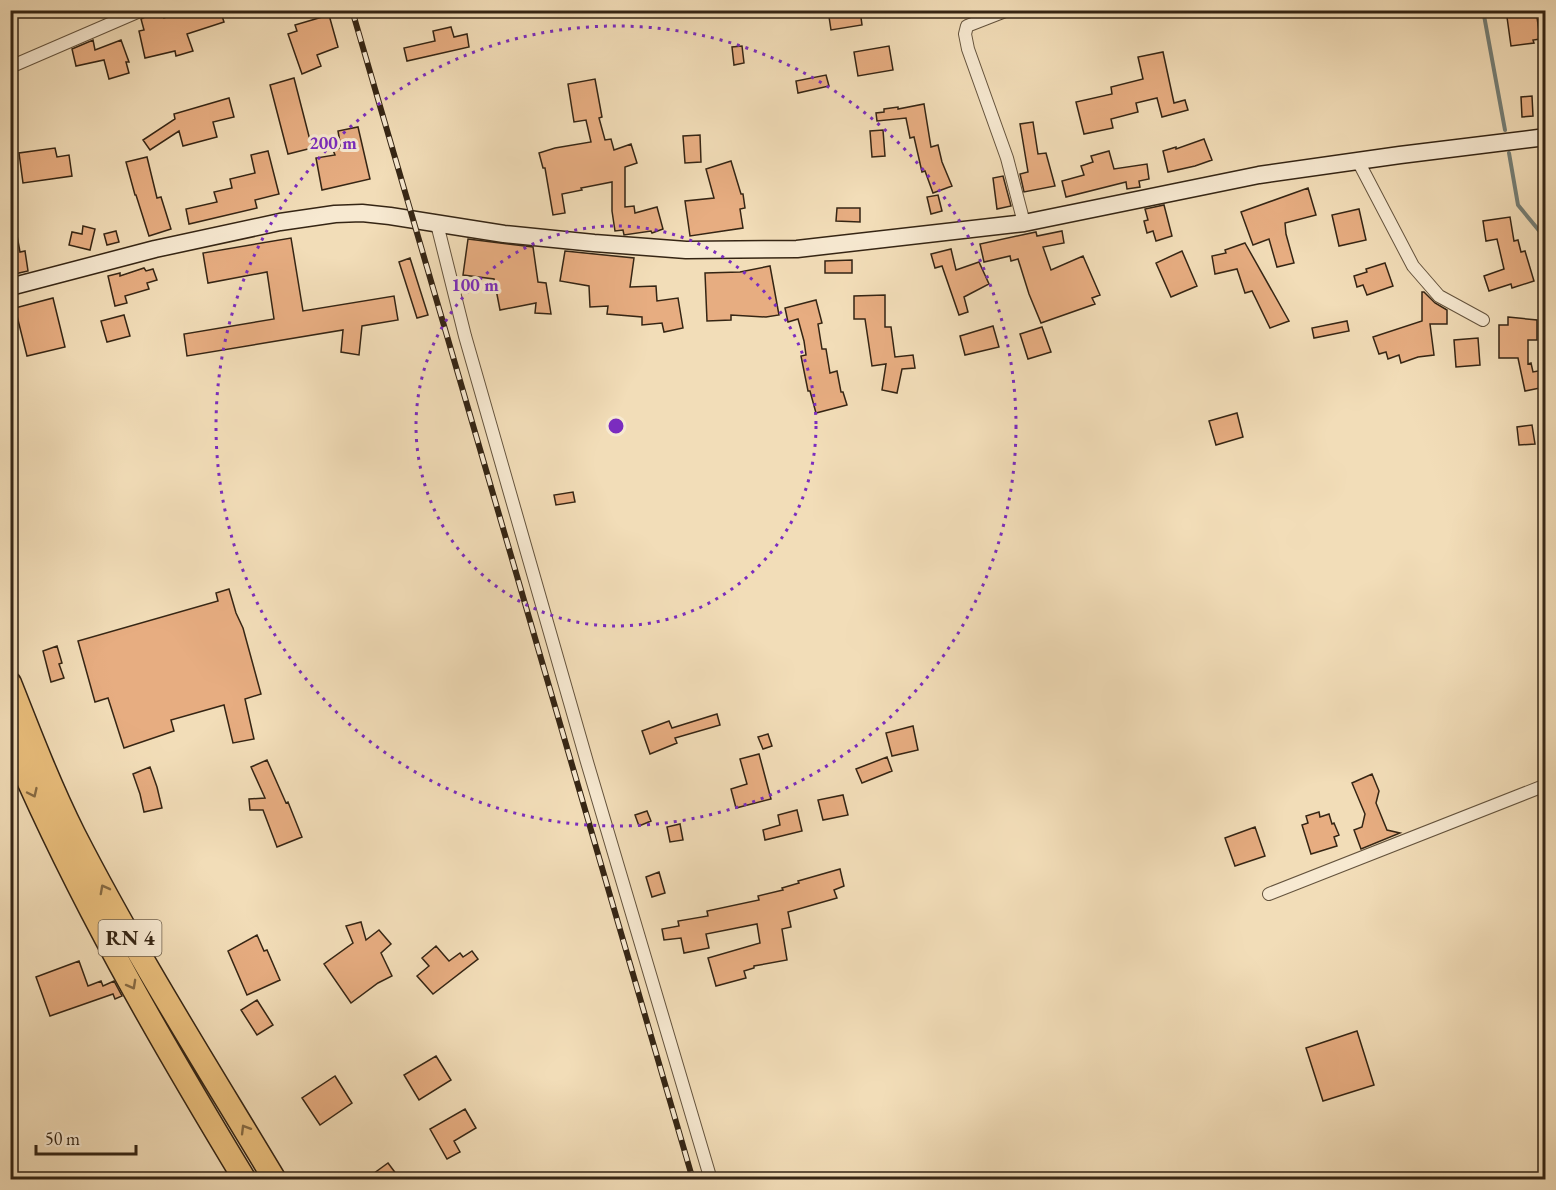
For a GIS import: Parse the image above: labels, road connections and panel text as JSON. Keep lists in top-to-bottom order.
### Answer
{
  "streets": {
    "highway": ["RN 4"]
  },
  "scale_bar": "50 m",
  "rings": ["200 m", "100 m"]
}
